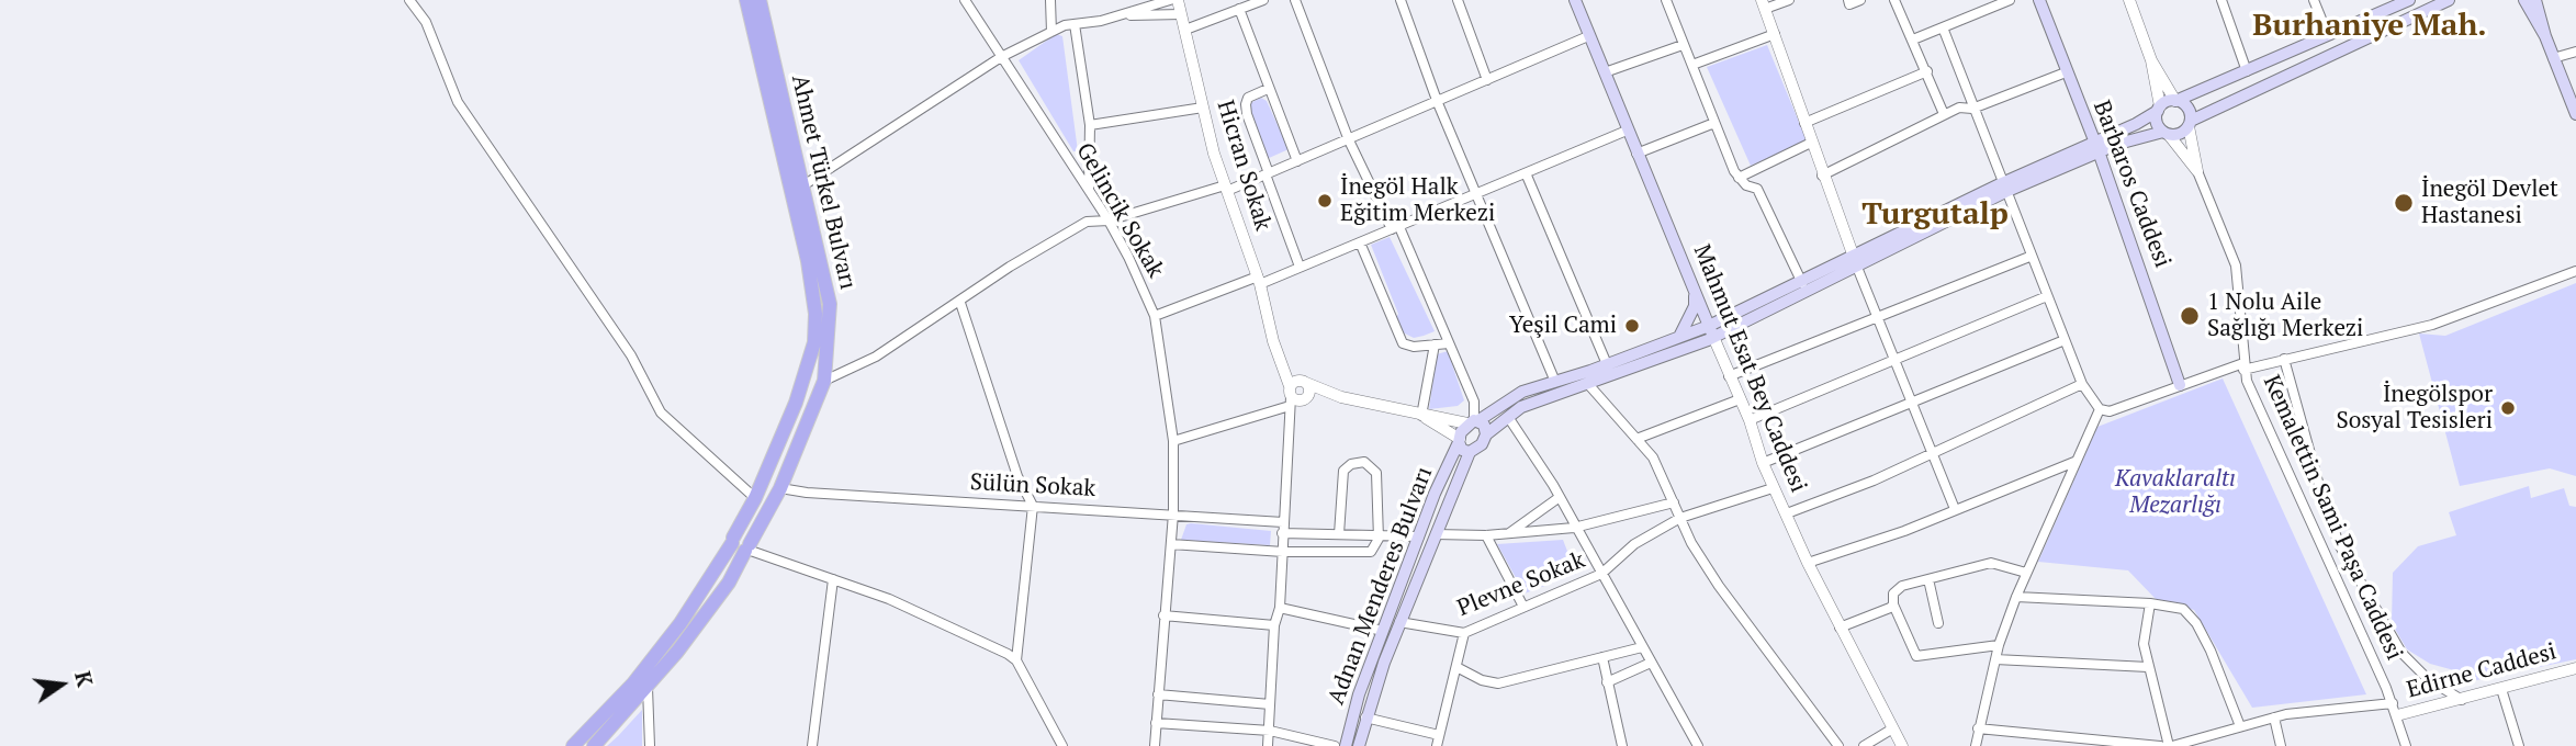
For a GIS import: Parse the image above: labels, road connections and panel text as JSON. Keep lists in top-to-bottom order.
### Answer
{
  "streets": {
    "main road": [
      "Ahmet Türkel Bulvarı",
      "Barbaros Caddesi",
      "Mahmut Esat Bey Caddesi",
      "Adnan Menderes Bulvarı"
    ],
    "street": [
      "Hicran Sokak",
      "Gelincik Sokak",
      "Sülün Sokak",
      "Kemalettin Sami Paşa Caddesi",
      "Plevne Sokak",
      "Edirne Caddesi"
    ]
  },
  "crossings": [
    ["Ahmet Türkel Bulvarı", "Sülün Sokak"],
    ["Gelincik Sokak", "Sülün Sokak"],
    ["Mahmut Esat Bey Caddesi", "Plevne Sokak"],
    ["Kemalettin Sami Paşa Caddesi", "Edirne Caddesi"],
    ["Plevne Sokak", "Adnan Menderes Bulvarı"]
  ],
  "districts": ["Burhaniye Mah.", "Turgutalp"],
  "parks": ["Kavaklaraltı Mezarlığı"],
  "places": [
    "İnegöl Halk Eğitim Merkezi",
    "İnegöl Devlet Hastanesi",
    "1 Nolu Aile Sağlığı Merkezi",
    "Yeşil Cami",
    "İnegölspor Sosyal Tesisleri"
  ],
  "north": "right"
}
